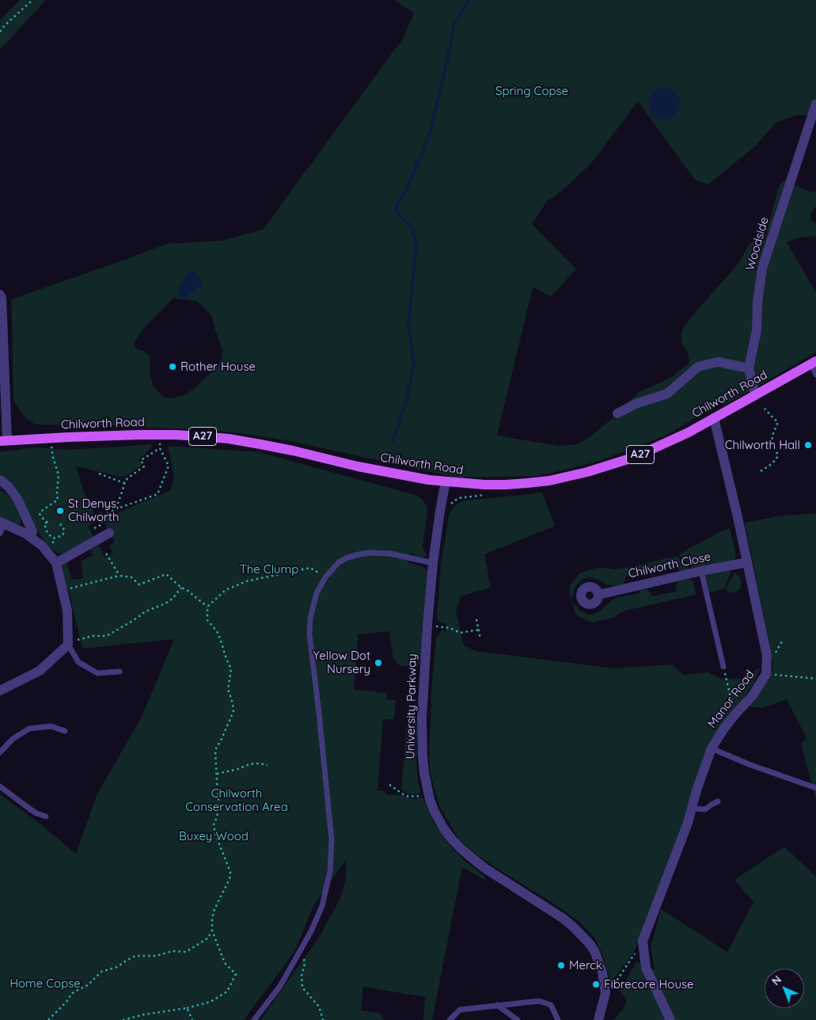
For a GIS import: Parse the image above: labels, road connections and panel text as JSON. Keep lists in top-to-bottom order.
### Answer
{
  "streets": {
    "main road": ["Chilworth Road", "A27"],
    "street": [
      "Woodside",
      "Chilworth Close",
      "Manor Road",
      "University Parkway"
    ]
  },
  "crossings": [
    ["Woodside", "Chilworth Road"],
    ["Chilworth Road", "Manor Road"],
    ["Chilworth Road", "University Parkway"],
    ["Chilworth Close", "Manor Road"]
  ],
  "parks": [
    "Spring Copse",
    "The Clump",
    "Chilworth Conservation Area",
    "Buxey Wood",
    "Home Copse"
  ],
  "places": [
    "Rother House",
    "Chilworth Hall",
    "St Denys, Chilworth",
    "Yellow Dot Nursery",
    "Merck",
    "Fibrecore House"
  ],
  "north": "top left"
}
